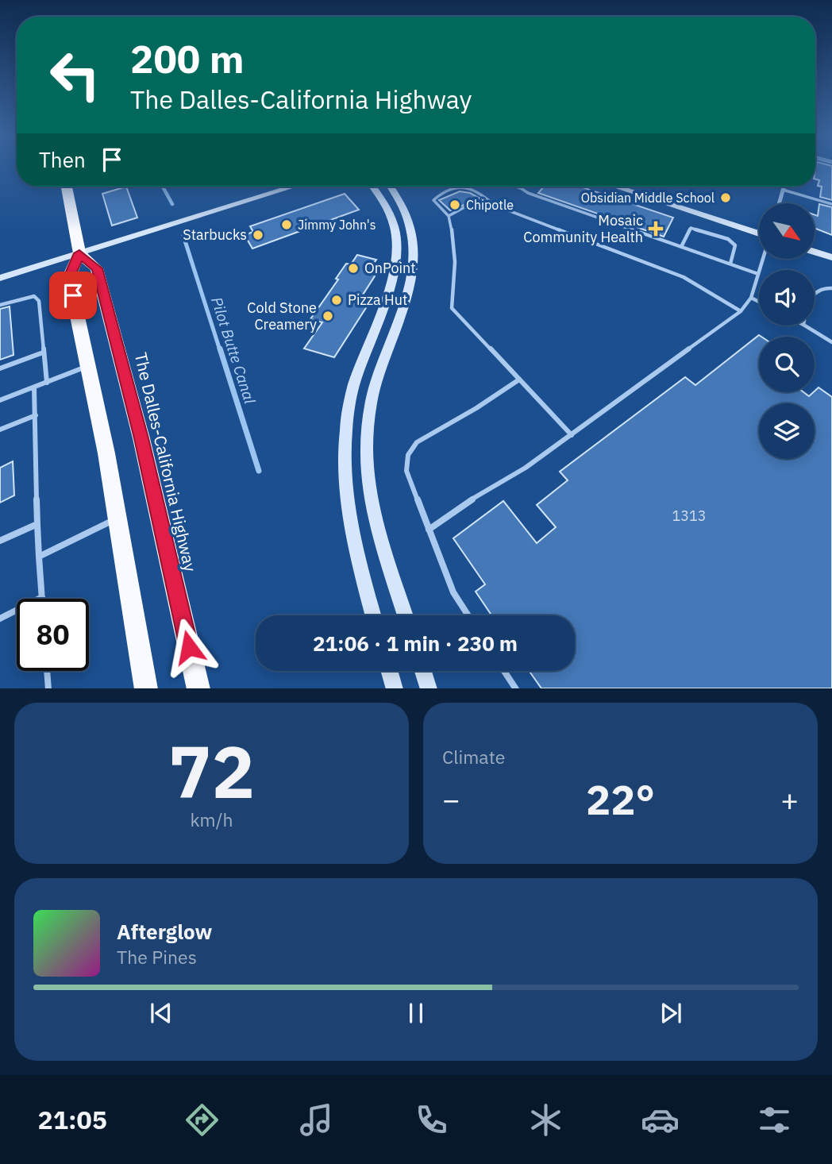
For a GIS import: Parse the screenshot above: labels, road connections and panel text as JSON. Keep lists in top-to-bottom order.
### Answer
{
  "streets": {
    "highway": ["The Dalles-California Highway"]
  },
  "water": ["Pilot Butte Canal"],
  "places": {
    "other": [
      "Obsidian Middle School",
      "Chipotle",
      "Jimmy John's",
      "Starbucks",
      "OnPoint",
      "Pizza Hut",
      "Cold Stone Creamery"
    ],
    "health": ["Mosaic Community Health"]
  },
  "house_numbers": ["1313"],
  "north": "bottom right",
  "page": {
    "turn": ["200 m", "The Dalles-California Highway"],
    "then": "Then",
    "limit": "80",
    "trip": "21:06 · 1 min · 230 m",
    "tile": [
      ["72", "km/h"],
      "Climate"
    ],
    "heat": ["−", "22°", "+"],
    "song": ["Afterglow", "The Pines"],
    "tabs": "21:05"
  }
}
